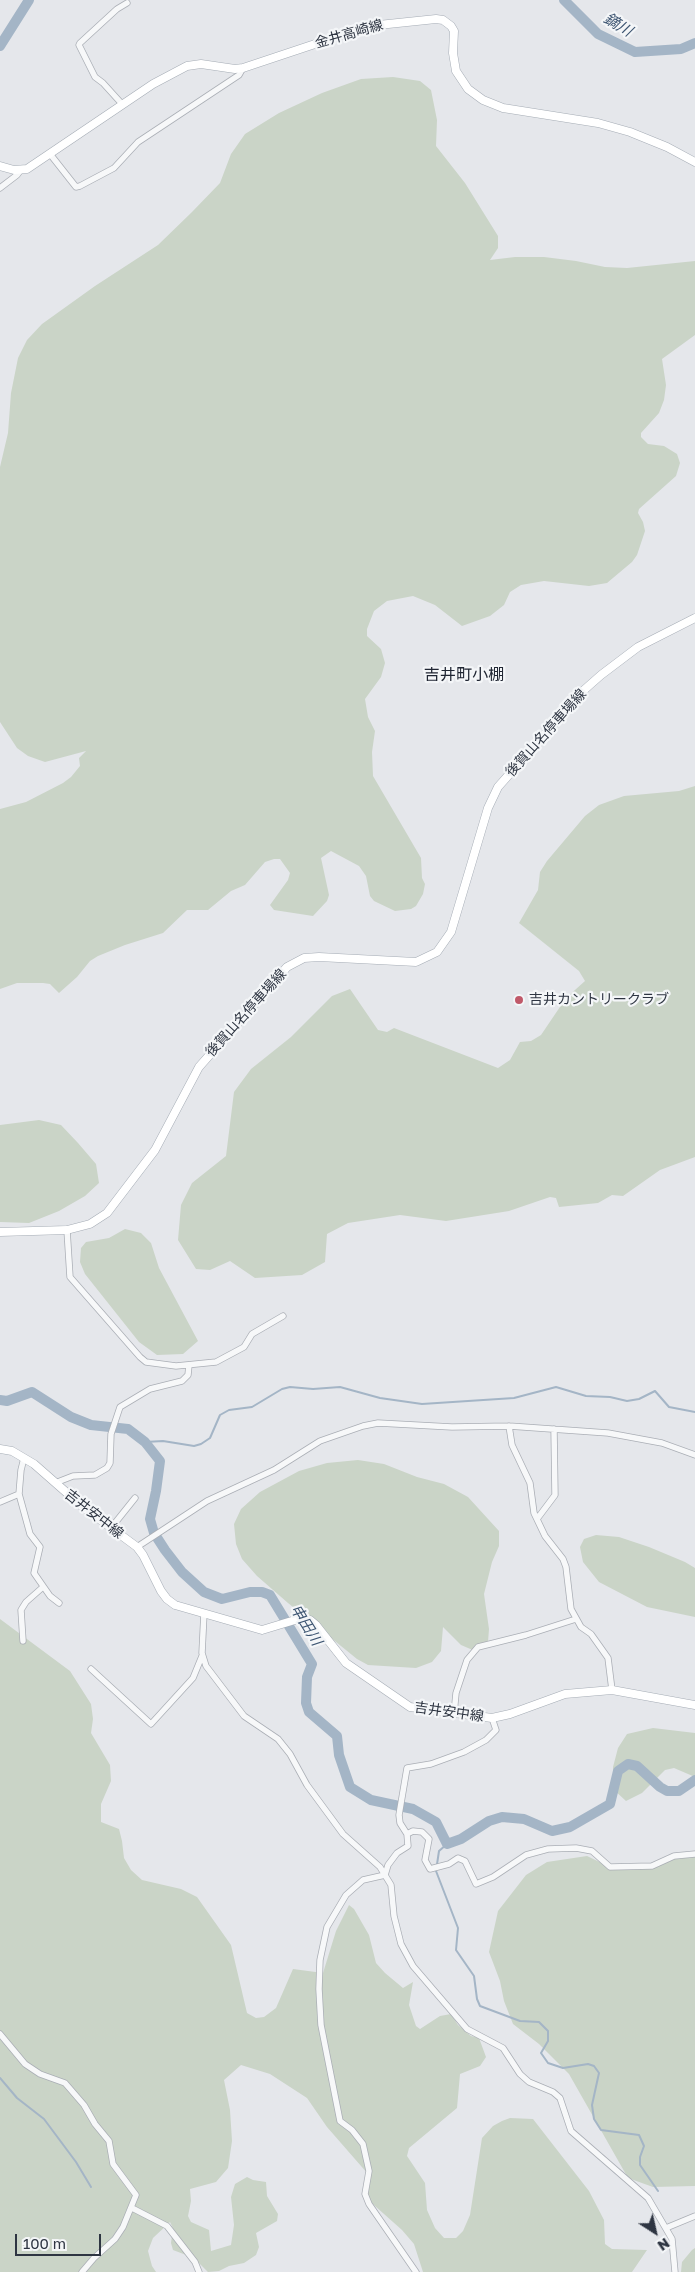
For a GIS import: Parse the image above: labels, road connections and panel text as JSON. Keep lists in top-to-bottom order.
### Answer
{
  "streets": {
    "main road": ["金井高崎線", "後賀山名停車場線", "吉井安中線"]
  },
  "districts": ["吉井町小棚"],
  "water": ["鏑川", "申田川"],
  "places": ["吉井カントリークラブ"],
  "scale_bar": "100 m",
  "north": "bottom right"
}
